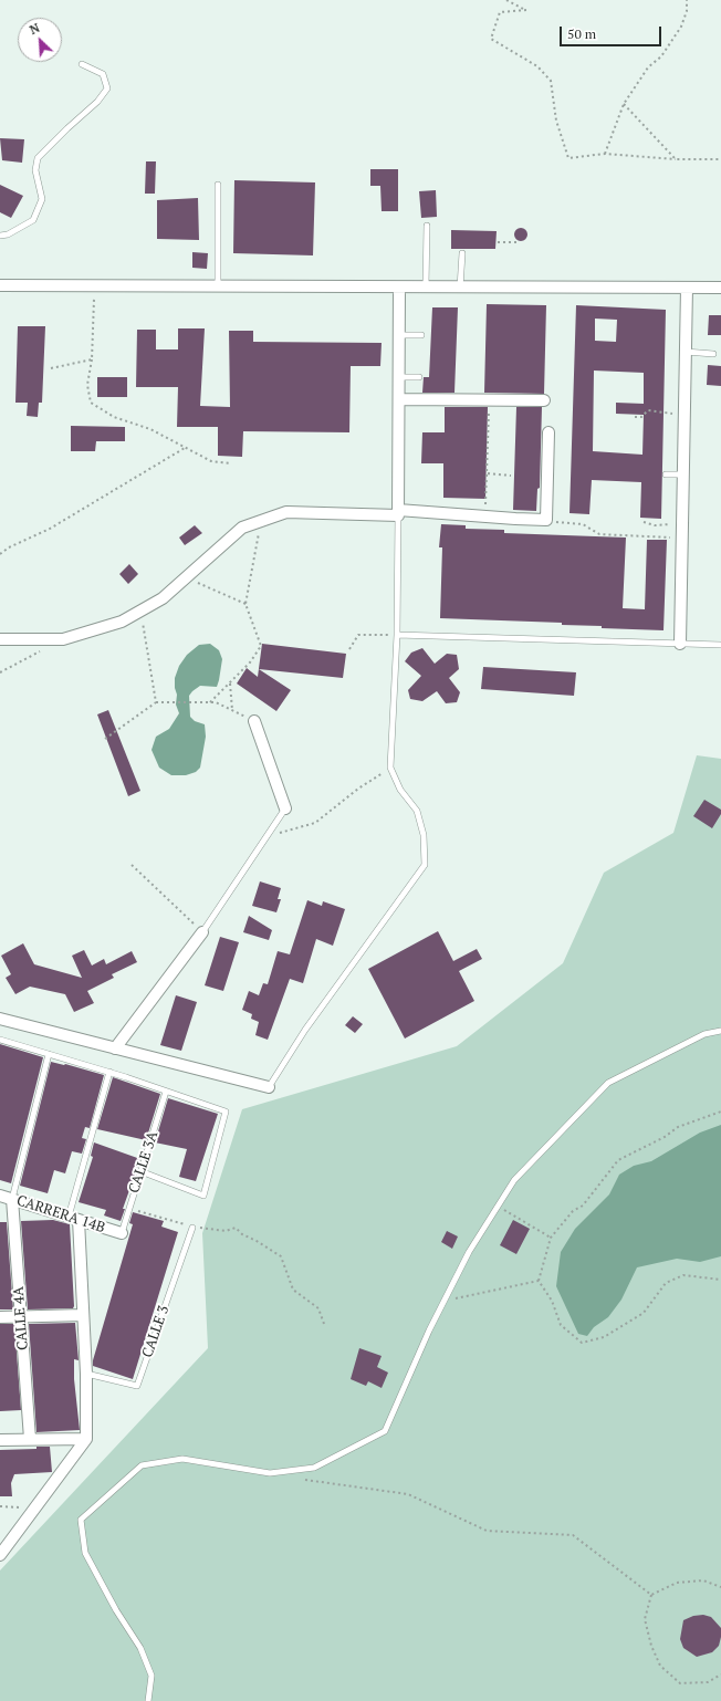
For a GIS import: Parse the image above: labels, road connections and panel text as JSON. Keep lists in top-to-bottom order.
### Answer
{
  "streets": {
    "street": ["CARRERA 14B", "CALLE 4A"],
    "lane": ["CALLE 3A", "CALLE 3"]
  },
  "crossings": [
    ["CALLE 3A", "CARRERA 14B"],
    ["CARRERA 14B", "CALLE 4A"]
  ],
  "scale_bar": "50 m",
  "north": "top left"
}
